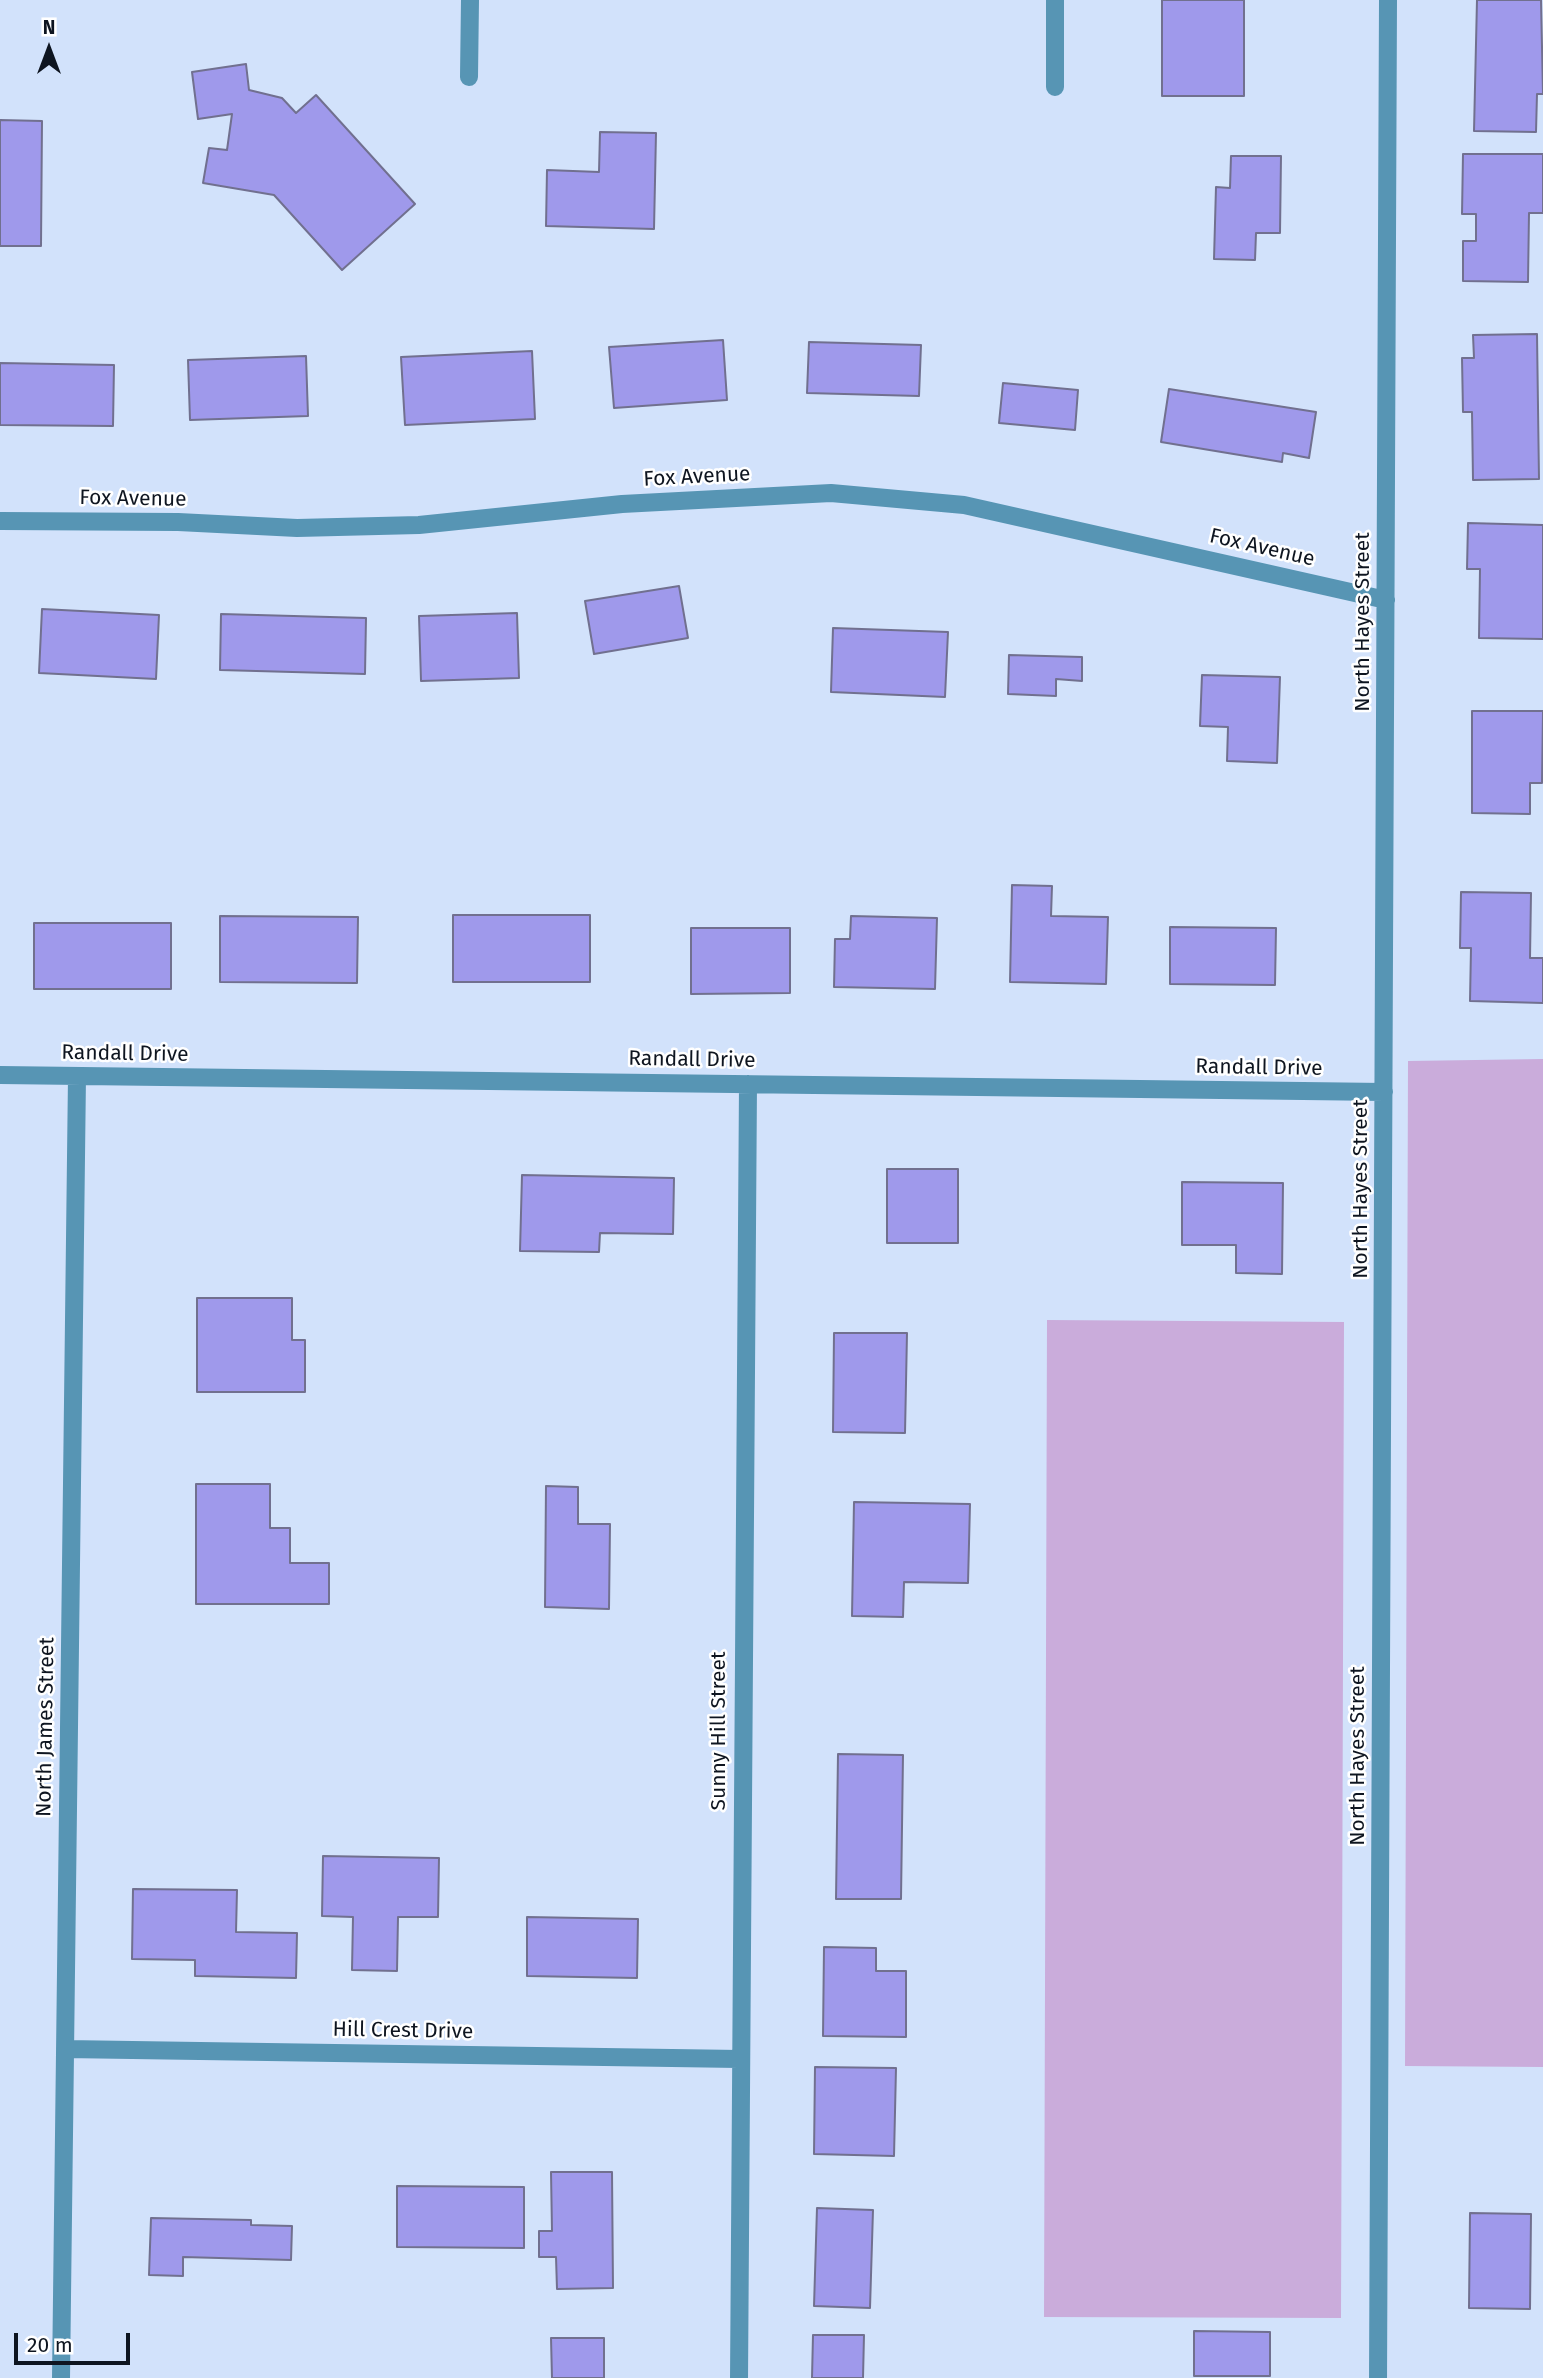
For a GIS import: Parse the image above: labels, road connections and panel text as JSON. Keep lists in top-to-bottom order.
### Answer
{
  "streets": {
    "street": [
      "Fox Avenue",
      "North Hayes Street",
      "Randall Drive",
      "North James Street",
      "Sunny Hill Street",
      "Hill Crest Drive"
    ]
  },
  "crossings": [
    ["Fox Avenue", "North Hayes Street"],
    ["North Hayes Street", "Randall Drive"],
    ["Randall Drive", "North James Street"],
    ["Randall Drive", "Sunny Hill Street"],
    ["North James Street", "Hill Crest Drive"],
    ["Sunny Hill Street", "Hill Crest Drive"]
  ],
  "scale_bar": "20 m",
  "north": "top"
}
